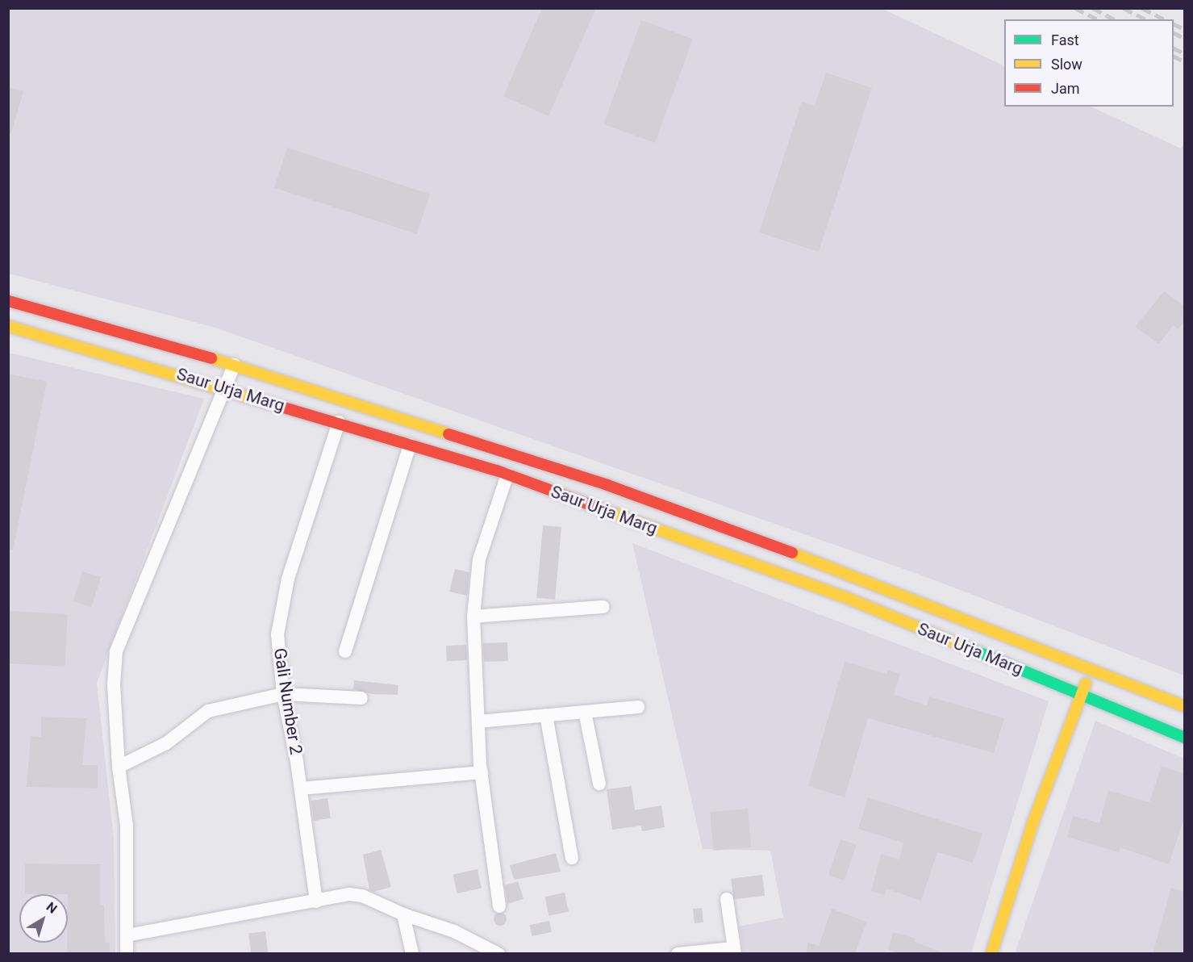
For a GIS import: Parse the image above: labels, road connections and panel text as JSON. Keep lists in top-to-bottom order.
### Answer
{
  "streets": {
    "street": ["Saur Urja Marg", "Gali Number 2"]
  },
  "crossings": [
    ["Saur Urja Marg", "Gali Number 2"]
  ],
  "legend": ["Fast", "Slow", "Jam"],
  "north": "top right"
}
